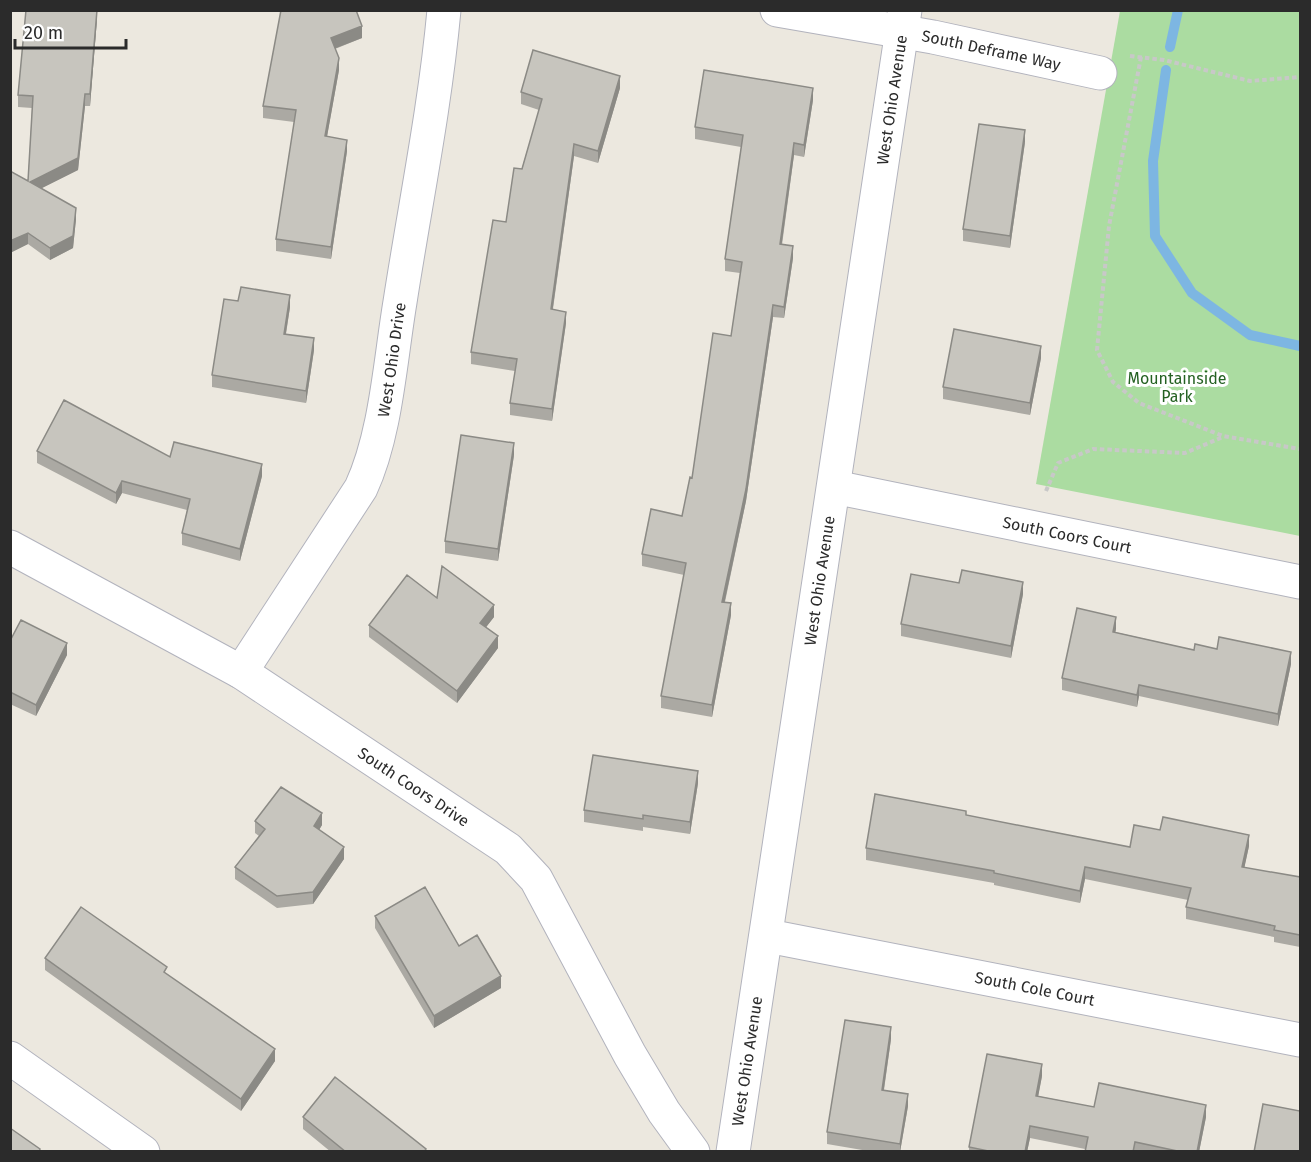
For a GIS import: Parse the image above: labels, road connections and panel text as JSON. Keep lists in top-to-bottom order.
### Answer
{
  "streets": {
    "street": [
      "South Deframe Way",
      "West Ohio Avenue",
      "West Ohio Drive",
      "South Coors Court",
      "South Coors Drive",
      "South Cole Court"
    ]
  },
  "crossings": [
    ["South Deframe Way", "West Ohio Avenue"],
    ["West Ohio Avenue", "South Coors Court"],
    ["West Ohio Avenue", "South Cole Court"],
    ["West Ohio Drive", "South Coors Drive"]
  ],
  "parks": ["Mountainside Park"],
  "scale_bar": "20 m"
}
